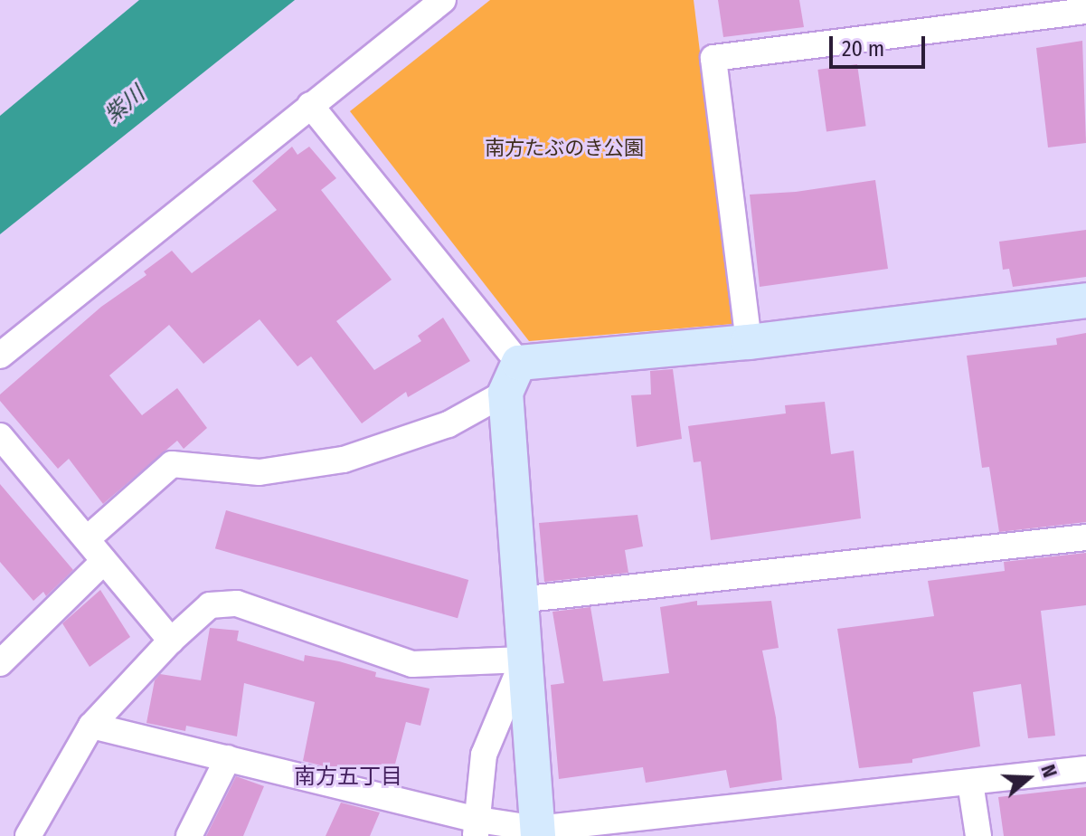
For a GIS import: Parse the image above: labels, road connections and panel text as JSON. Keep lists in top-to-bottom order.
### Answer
{
  "districts": ["南方五丁目"],
  "water": ["紫川"],
  "parks": ["南方たぶのき公園"],
  "scale_bar": "20 m",
  "north": "right"
}
